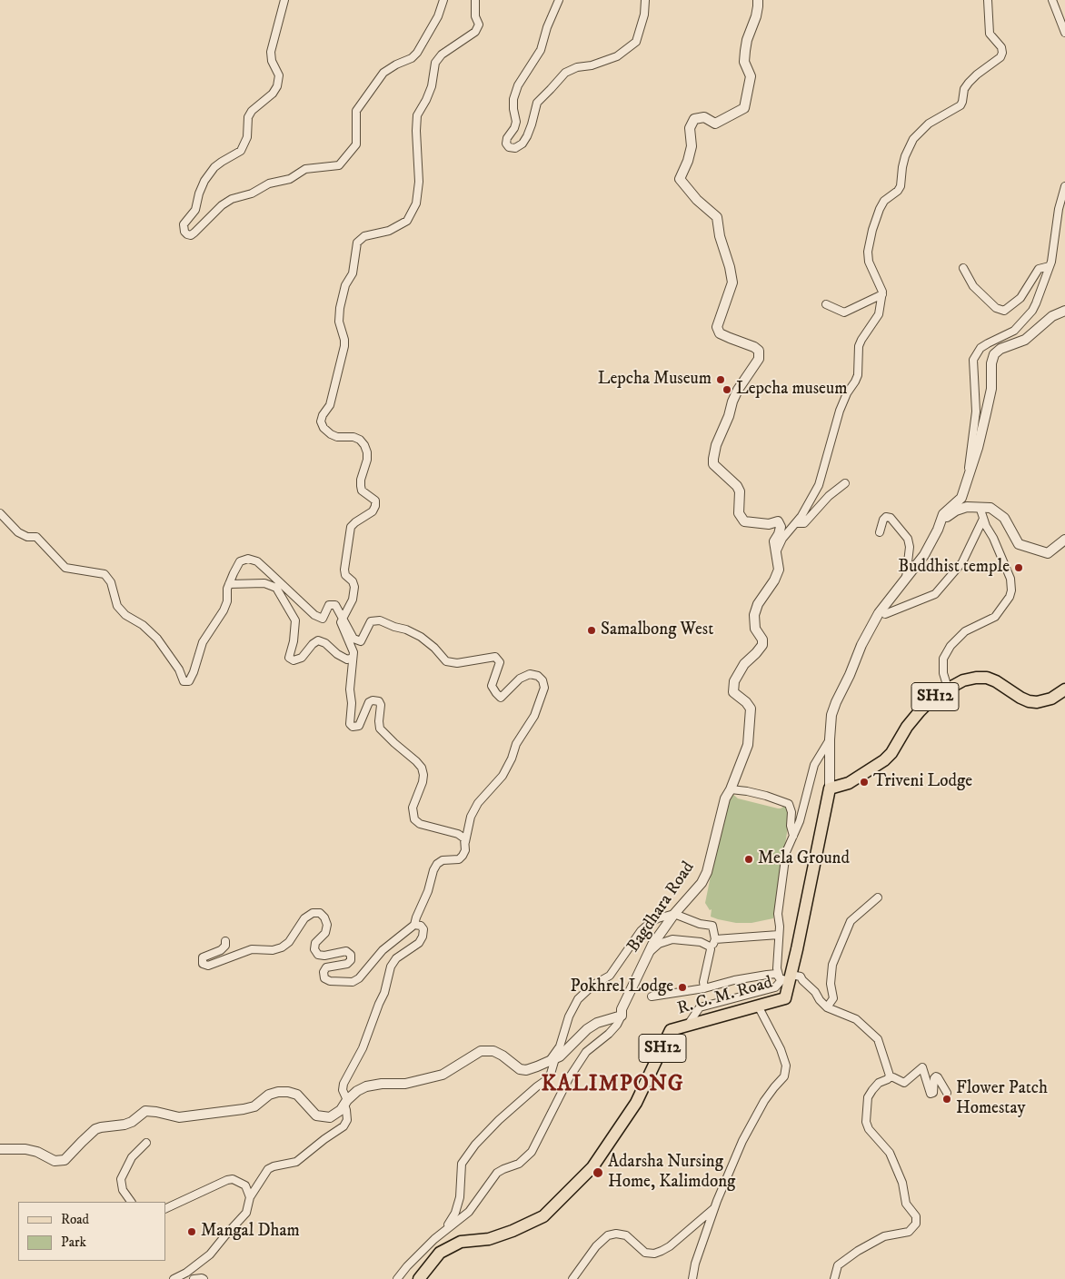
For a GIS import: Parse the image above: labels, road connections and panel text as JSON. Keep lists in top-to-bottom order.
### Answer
{
  "streets": {
    "main road": ["SH12", "R. C. M. Road"],
    "street": ["Bagdhara Road"]
  },
  "crossings": [
    ["SH12", "R. C. M. Road"]
  ],
  "districts": ["KALIMPONG"],
  "places": [
    "Lepcha Museum",
    "Lepcha museum",
    "Buddhist temple",
    "Samalbong West",
    "Triveni Lodge",
    "Mela Ground",
    "Pokhrel Lodge",
    "Flower Patch Homestay",
    "Adarsha Nursing Home, Kalimdong",
    "Mangal Dham"
  ],
  "legend": ["Road", "Park"]
}
